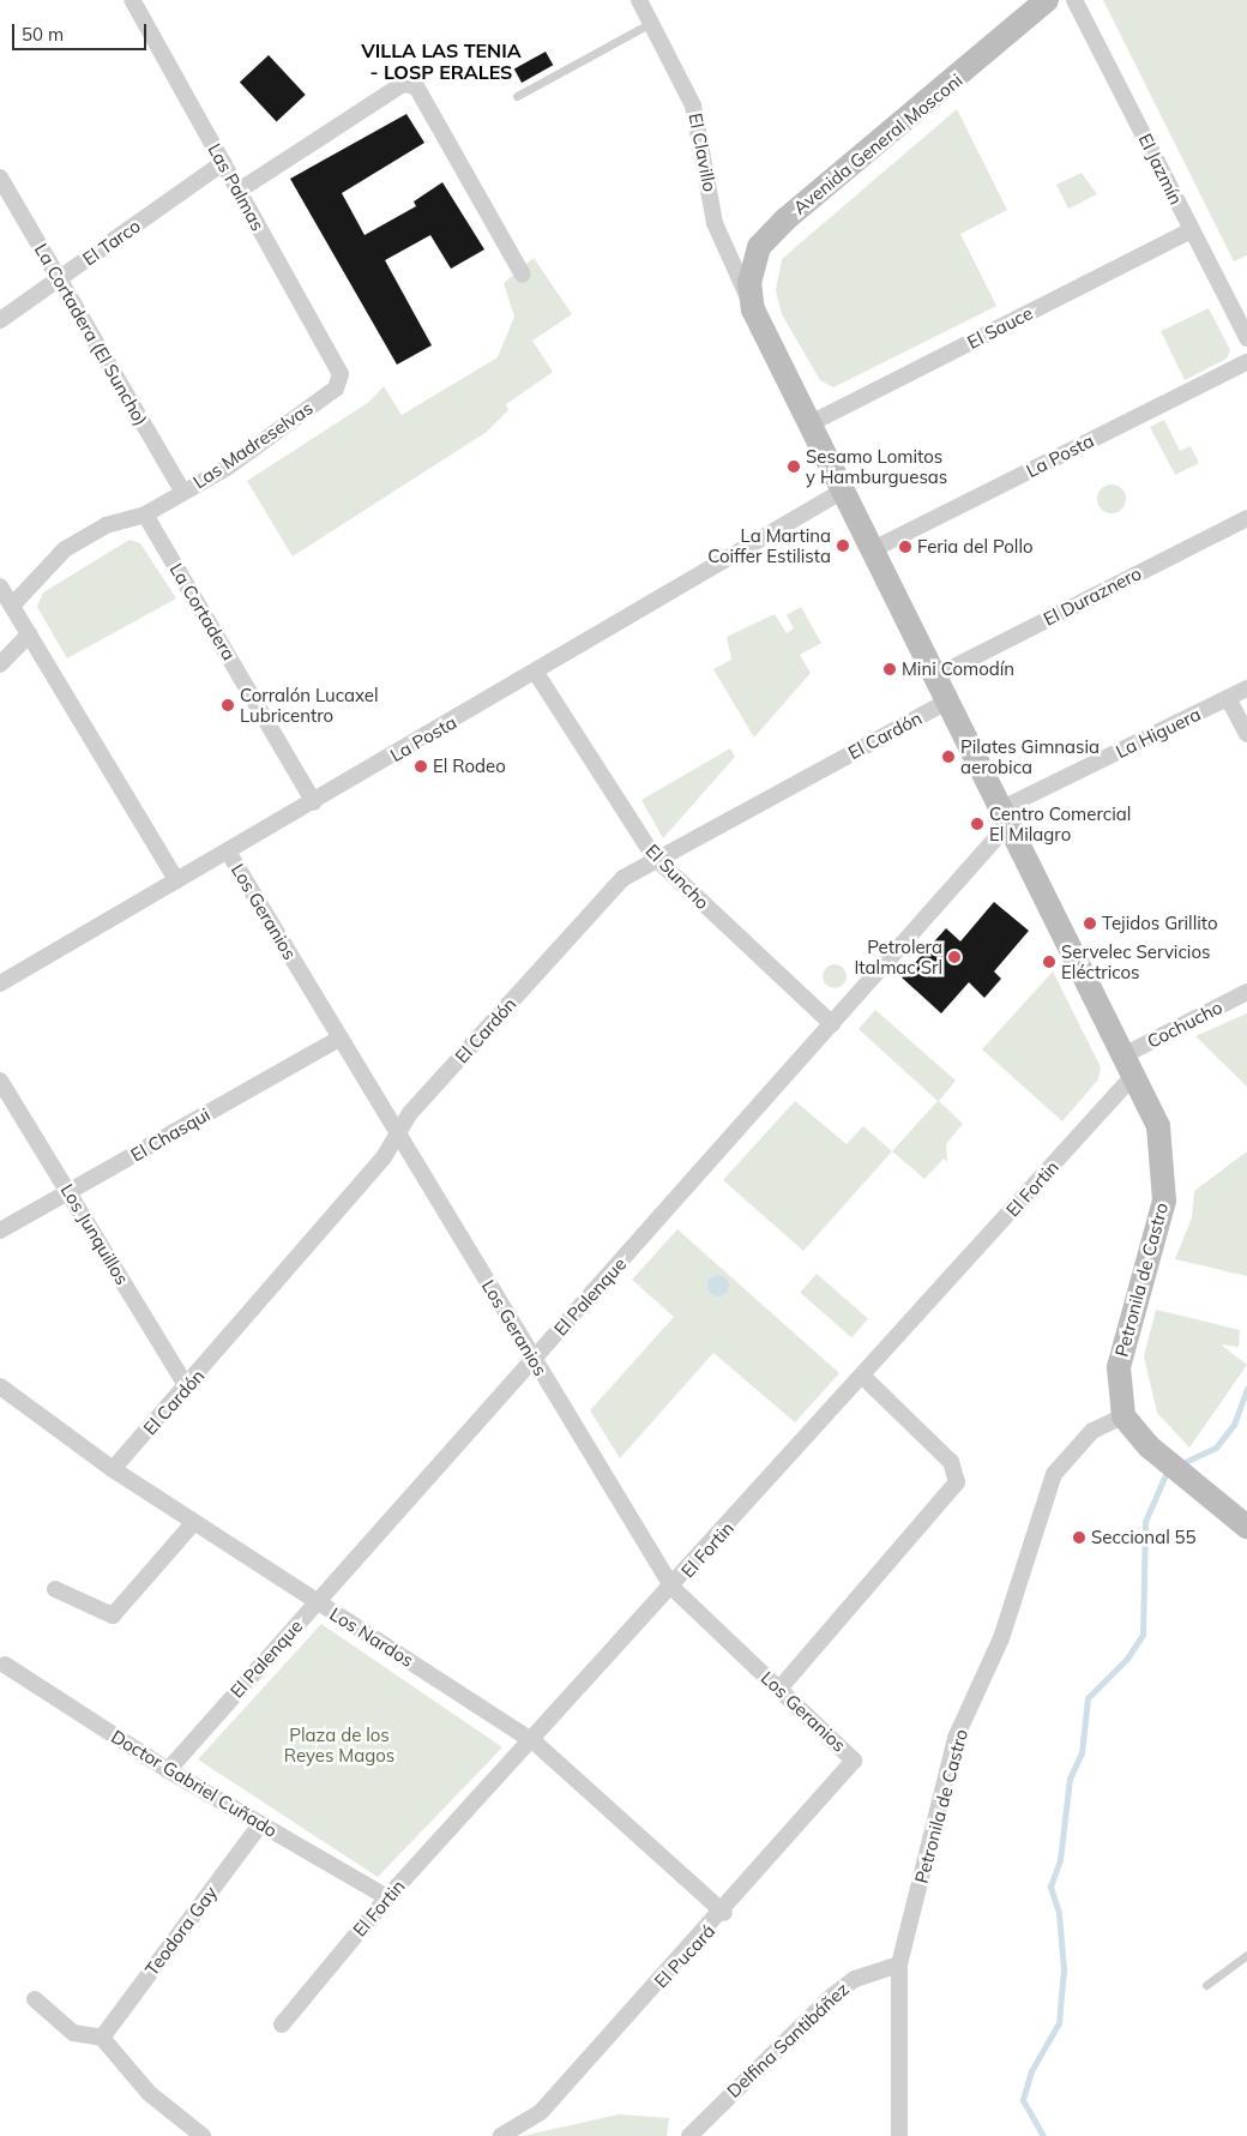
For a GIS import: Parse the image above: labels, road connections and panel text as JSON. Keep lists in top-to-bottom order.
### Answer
{
  "streets": {
    "main road": ["Avenida General Mosconi", "Petronila de Castro"],
    "street": [
      "El Clavillo",
      "El Jazmín",
      "Las Palmas",
      "El Tarco",
      "El Sauce",
      "La Cortadera (El Suncho)",
      "Las Madreselvas",
      "La Posta",
      "El Duraznero",
      "La Cortadera",
      "La Higuera",
      "El Cardón",
      "El Suncho",
      "Los Geranios",
      "Cochucho",
      "El Chasqui",
      "El Fortin",
      "Los Junquillos",
      "El Palenque",
      "Los Nardos",
      "Doctor Gabriel Cuñado",
      "Teodora Gay",
      "El Pucará",
      "Delfina Santibáñez"
    ]
  },
  "crossings": [
    ["Avenida General Mosconi", "El Clavillo"],
    ["Avenida General Mosconi", "Petronila de Castro"],
    ["El Clavillo", "Petronila de Castro"],
    ["El Jazmín", "El Sauce"],
    ["Las Palmas", "El Tarco"],
    ["Las Palmas", "Las Madreselvas"],
    ["El Tarco", "La Cortadera (El Suncho)"],
    ["El Sauce", "Petronila de Castro"],
    ["La Cortadera (El Suncho)", "Las Madreselvas"],
    ["Las Madreselvas", "La Cortadera"],
    ["La Posta", "La Cortadera"],
    ["La Posta", "El Suncho"],
    ["La Posta", "Los Geranios"],
    ["La Posta", "Petronila de Castro"],
    ["El Duraznero", "Petronila de Castro"],
    ["La Higuera", "Petronila de Castro"],
    ["La Higuera", "El Palenque"],
    ["El Cardón", "El Suncho"],
    ["El Cardón", "Los Geranios"],
    ["El Cardón", "Los Junquillos"],
    ["El Cardón", "Petronila de Castro"],
    ["El Cardón", "Los Nardos"],
    ["El Suncho", "El Palenque"],
    ["Los Geranios", "El Chasqui"],
    ["Los Geranios", "El Fortin"],
    ["Los Geranios", "El Palenque"],
    ["Los Geranios", "El Pucará"],
    ["Cochucho", "El Fortin"],
    ["Cochucho", "Petronila de Castro"],
    ["El Chasqui", "Los Junquillos"],
    ["El Fortin", "Petronila de Castro"],
    ["El Fortin", "Los Nardos"],
    ["El Fortin", "Doctor Gabriel Cuñado"],
    ["Petronila de Castro", "El Palenque"],
    ["Petronila de Castro", "Delfina Santibáñez"],
    ["El Palenque", "Los Nardos"],
    ["El Palenque", "Doctor Gabriel Cuñado"],
    ["Los Nardos", "El Pucará"],
    ["Doctor Gabriel Cuñado", "Teodora Gay"]
  ],
  "districts": ["VILLA LAS TENIA - LOSP ERALES"],
  "parks": ["Plaza de los Reyes Magos"],
  "places": [
    "Sesamo Lomitos y Hamburguesas",
    "La Martina Coiffer Estilista",
    "Feria del Pollo",
    "Mini Comodín",
    "Corralón Lucaxel Lubricentro",
    "Pilates Gimnasia aerobica",
    "El Rodeo",
    "Centro Comercial El Milagro",
    "Tejidos Grillito",
    "Petrolera Italmac Srl",
    "Servelec Servicios Eléctricos",
    "Seccional 55"
  ],
  "scale_bar": "50 m"
}
